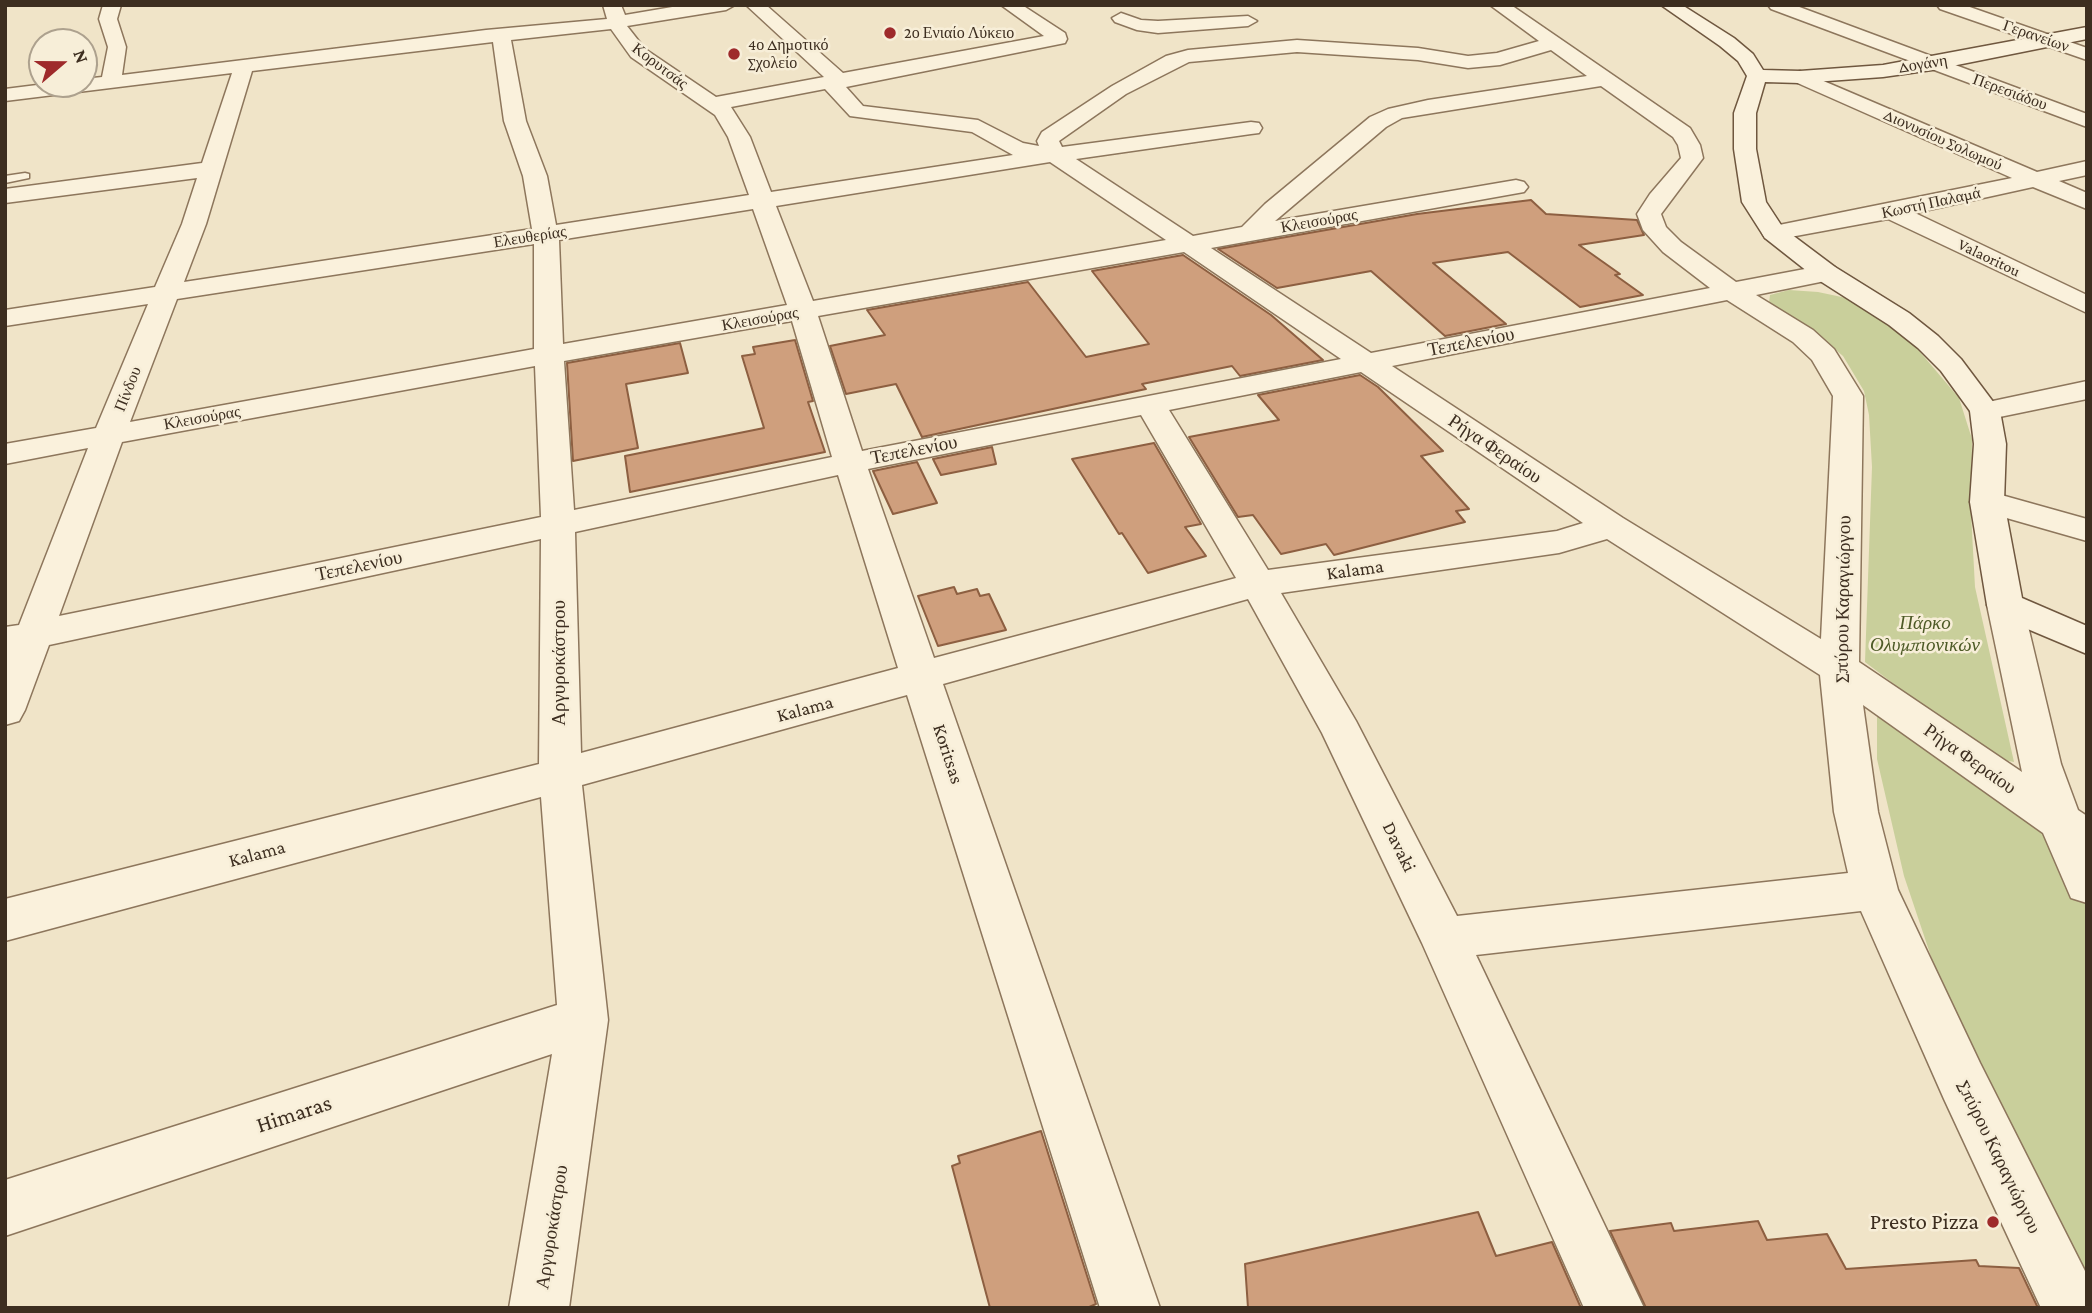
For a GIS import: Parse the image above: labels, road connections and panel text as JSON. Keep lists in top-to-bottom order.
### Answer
{
  "streets": {
    "street": [
      "Γερανείων",
      "Δογάνη",
      "Κορυτσάς",
      "Περεσιάδου",
      "Διονυσίου Σολωμού",
      "Κωστή Παλαμά",
      "Κλεισούρας",
      "Ελευθερίας",
      "Valaoritou",
      "Τεπελενίου",
      "Πίνδου",
      "Ρήγα Φεραίου",
      "Kalama",
      "Σπύρου Καραγιώργου",
      "Αργυροκάστρου",
      "Koritsas",
      "Davaki",
      "Himaras"
    ]
  },
  "crossings": [
    ["Γερανείων", "Δογάνη"],
    ["Δογάνη", "Περεσιάδου"],
    ["Δογάνη", "Διονυσίου Σολωμού"],
    ["Κορυτσάς", "Ελευθερίας"],
    ["Κορυτσάς", "Πίνδου"],
    ["Κορυτσάς", "Αργυροκάστρου"],
    ["Κορυτσάς", "Koritsas"],
    ["Διονυσίου Σολωμού", "Κωστή Παλαμά"],
    ["Κωστή Παλαμά", "Valaoritou"],
    ["Κλεισούρας", "Πίνδου"],
    ["Κλεισούρας", "Ρήγα Φεραίου"],
    ["Κλεισούρας", "Αργυροκάστρου"],
    ["Κλεισούρας", "Koritsas"],
    ["Ελευθερίας", "Πίνδου"],
    ["Ελευθερίας", "Ρήγα Φεραίου"],
    ["Ελευθερίας", "Αργυροκάστρου"],
    ["Ελευθερίας", "Koritsas"],
    ["Τεπελενίου", "Πίνδου"],
    ["Τεπελενίου", "Ρήγα Φεραίου"],
    ["Τεπελενίου", "Σπύρου Καραγιώργου"],
    ["Τεπελενίου", "Αργυροκάστρου"],
    ["Τεπελενίου", "Koritsas"],
    ["Τεπελενίου", "Davaki"],
    ["Ρήγα Φεραίου", "Kalama"],
    ["Ρήγα Φεραίου", "Σπύρου Καραγιώργου"],
    ["Kalama", "Αργυροκάστρου"],
    ["Kalama", "Koritsas"],
    ["Kalama", "Davaki"],
    ["Αργυροκάστρου", "Himaras"]
  ],
  "parks": ["Πάρκο Ολυμπιονικών"],
  "places": ["2ο Ενιαίο Λύκειο", "4ο Δημοτικό Σχολείο", "Presto Pizza"],
  "north": "right"
}
